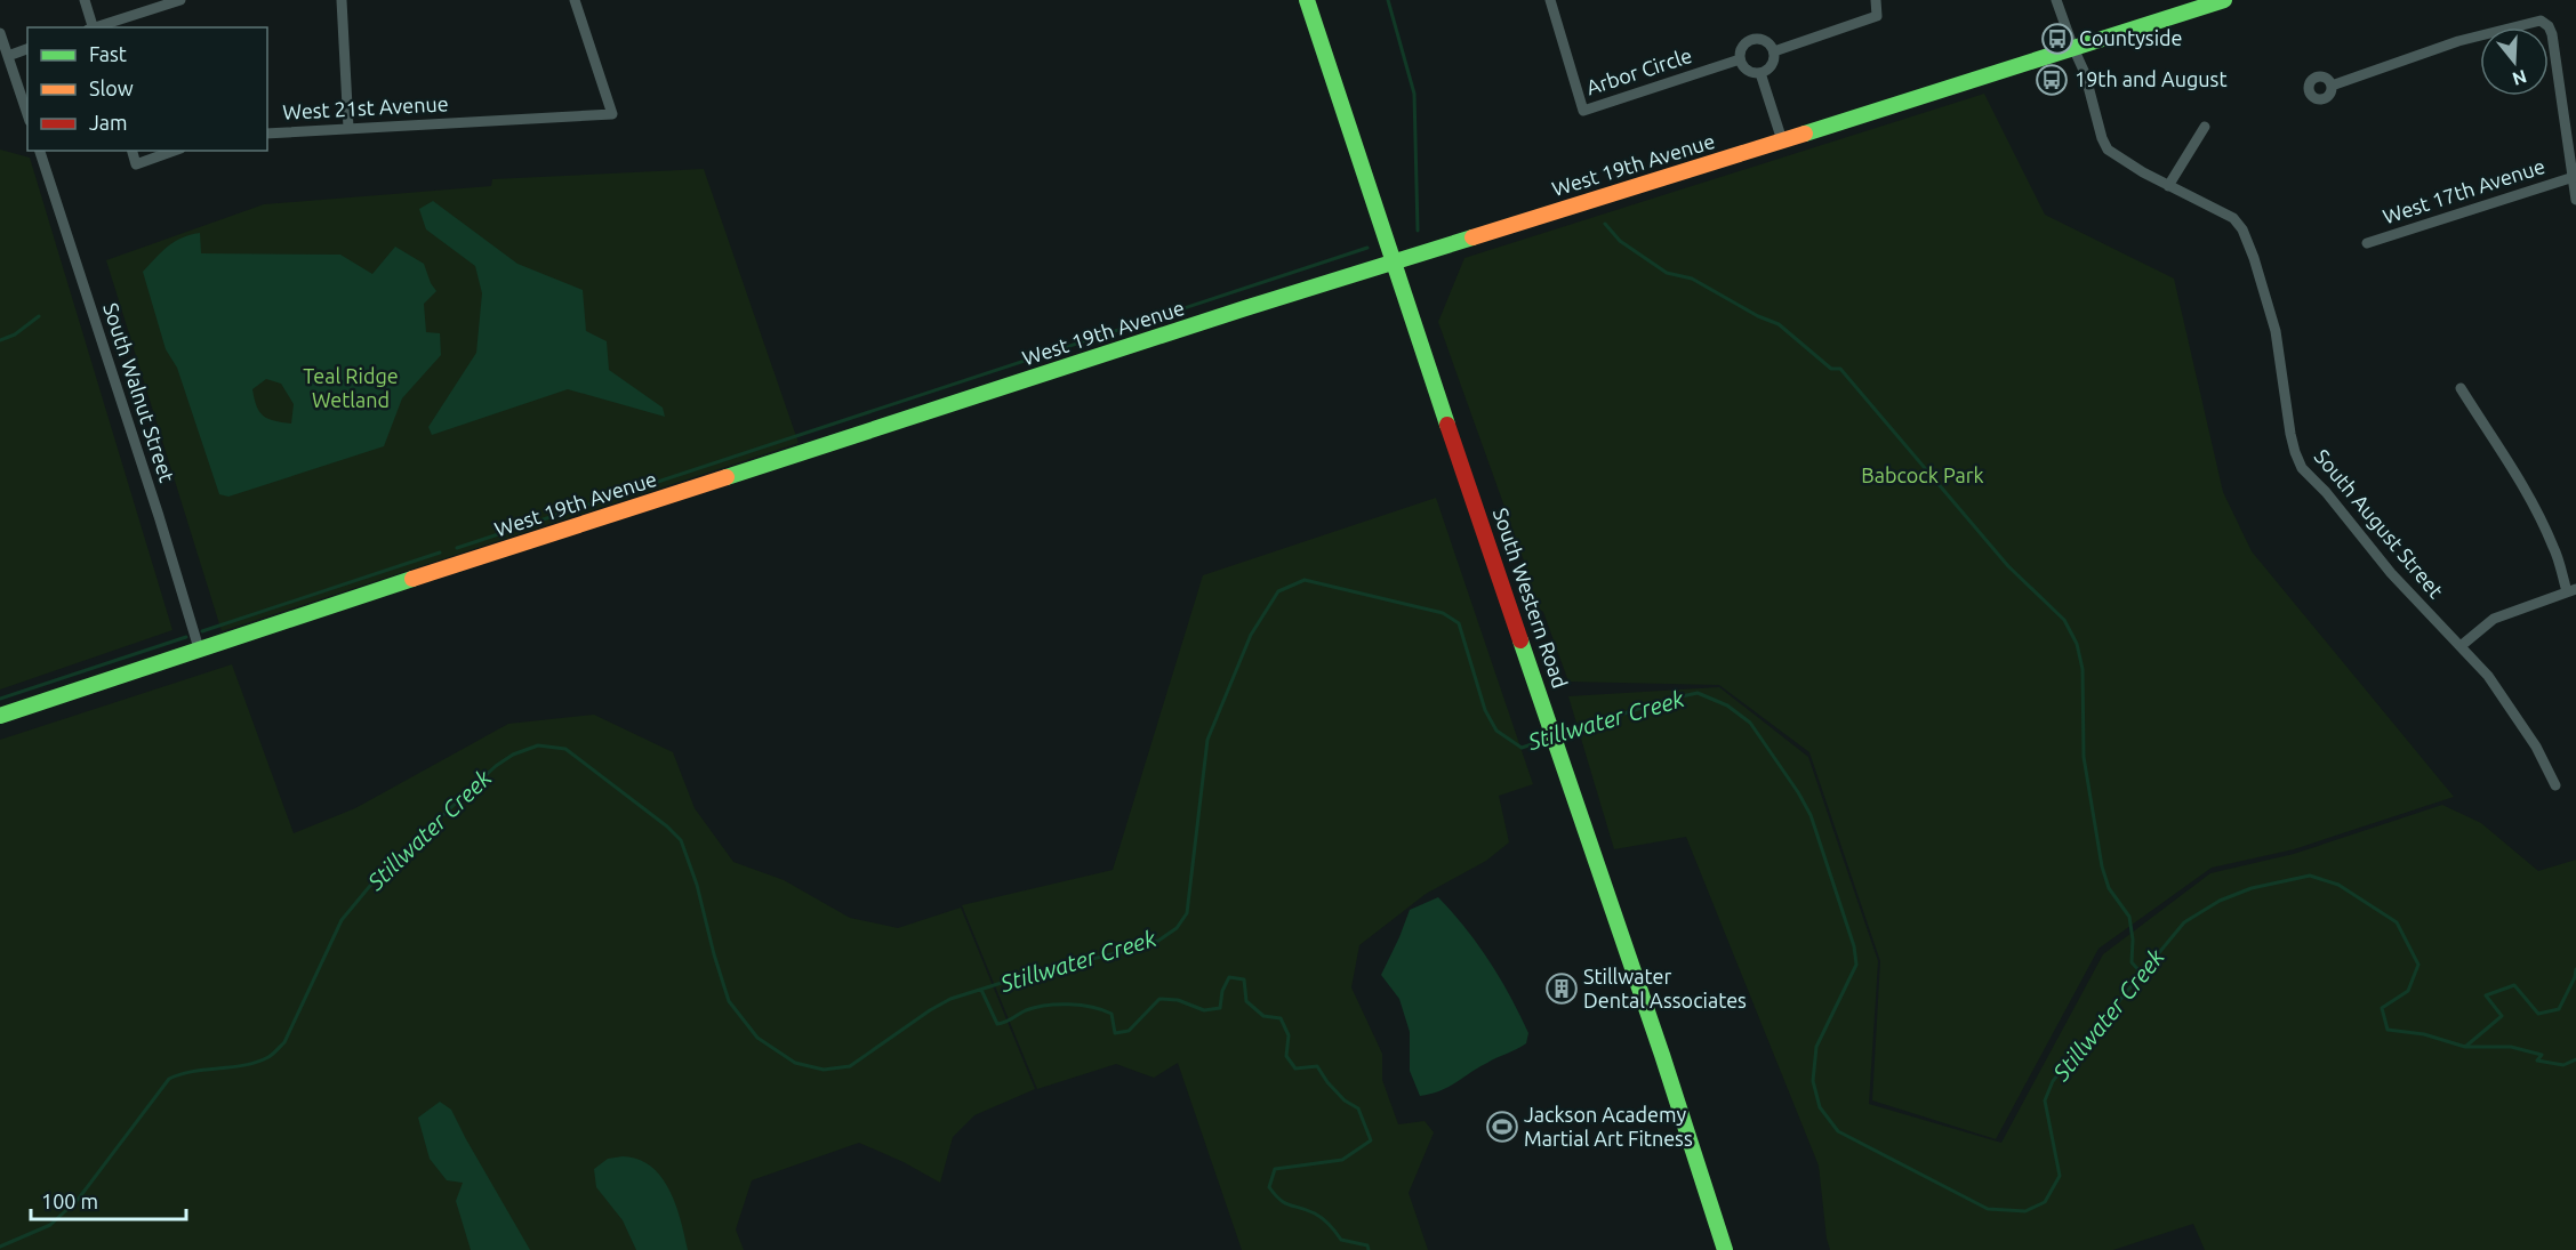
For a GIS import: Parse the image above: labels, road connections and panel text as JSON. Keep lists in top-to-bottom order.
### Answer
{
  "streets": {
    "street": [
      "Arbor Circle",
      "West 21st Avenue",
      "West 19th Avenue",
      "West 17th Avenue",
      "South Walnut Street",
      "South August Street",
      "South Western Road"
    ]
  },
  "crossings": [
    ["West 19th Avenue", "South Walnut Street"],
    ["West 19th Avenue", "South August Street"],
    ["West 19th Avenue", "South Western Road"]
  ],
  "water": ["Stillwater Creek"],
  "parks": ["Teal Ridge Wetland", "Babcock Park"],
  "places": {
    "bus stop": ["Countyside", "19th and August"],
    "building": ["Stillwater Dental Associates"],
    "sports": ["Jackson Academy Martial Art Fitness"]
  },
  "legend": ["Fast", "Slow", "Jam"],
  "scale_bar": "100 m",
  "north": "bottom"
}
